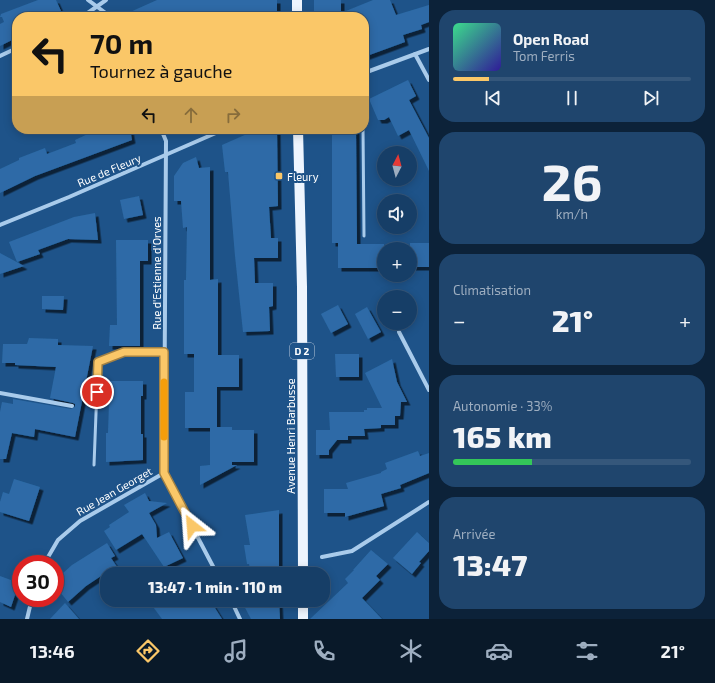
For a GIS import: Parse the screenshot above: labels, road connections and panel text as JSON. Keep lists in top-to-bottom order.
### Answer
{
  "streets": {
    "main road": ["D 2", "Avenue Henri Barbusse"],
    "street": ["Rue de Fleury", "Rue d'Estienne d'Orves", "Rue Jean Georget"]
  },
  "crossings": [
    ["Rue de Fleury", "Rue d'Estienne d'Orves"],
    ["Rue d'Estienne d'Orves", "Rue Jean Georget"]
  ],
  "places": {
    "transit": ["Fleury"]
  },
  "north": "top",
  "page": {
    "turn": ["70 m", "Tournez à gauche"],
    "song": ["Open Road", "Tom Ferris"],
    "tile": [
      ["26", "km/h"],
      "Climatisation",
      ["Autonomie · 33%", "165 km"],
      ["Arrivée", "13:47"]
    ],
    "map_buttons": ["+", "−"],
    "heat": ["−", "21°", "+"],
    "limit": "30",
    "trip": "13:47 · 1 min · 110 m",
    "tabs": ["13:46", "21°"]
  }
}
